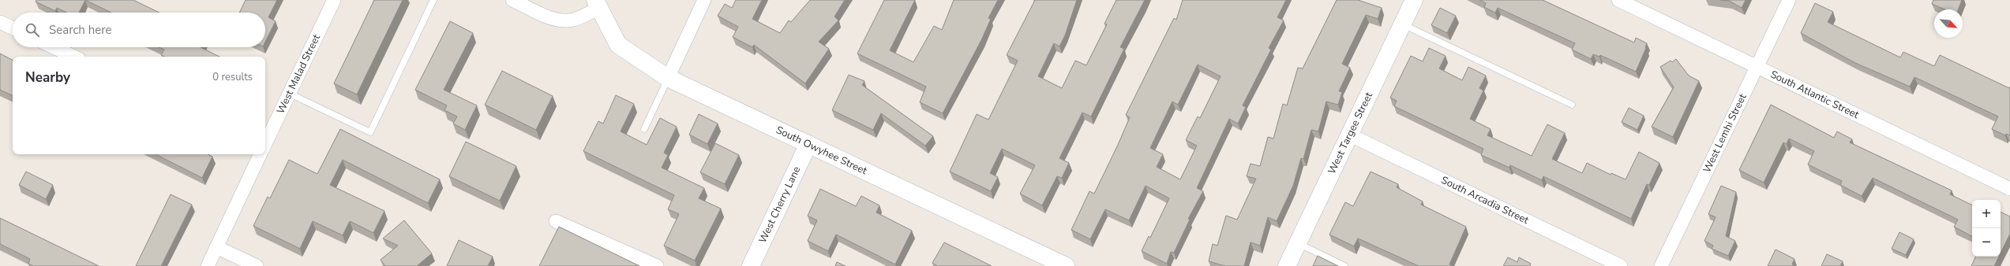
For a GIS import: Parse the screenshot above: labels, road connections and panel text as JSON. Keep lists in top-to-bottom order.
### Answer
{
  "streets": {
    "street": [
      "West Malad Street",
      "South Atlantic Street",
      "West Targee Street",
      "West Lemhi Street",
      "South Owyhee Street",
      "South Arcadia Street",
      "West Cherry Lane"
    ]
  },
  "crossings": [
    ["South Atlantic Street", "West Lemhi Street"],
    ["West Targee Street", "South Arcadia Street"],
    ["South Owyhee Street", "West Cherry Lane"]
  ],
  "north": "bottom right",
  "page": {
    "search": "Search here",
    "heading": ["Nearby", "0 results"],
    "map_buttons": ["+", "−"]
  }
}
